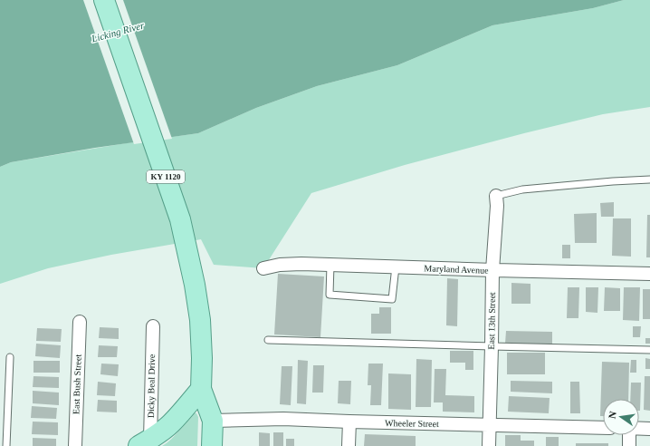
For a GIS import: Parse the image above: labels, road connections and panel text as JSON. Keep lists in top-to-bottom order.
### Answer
{
  "streets": {
    "main road": ["KY 1120"],
    "street": [
      "Maryland Avenue",
      "East 13th Street",
      "East Bush Street",
      "Dicky Beal Drive",
      "Wheeler Street"
    ]
  },
  "crossings": [
    ["KY 1120", "Wheeler Street"],
    ["Maryland Avenue", "East 13th Street"],
    ["East 13th Street", "Wheeler Street"]
  ],
  "water": ["Licking River"],
  "north": "left"
}
